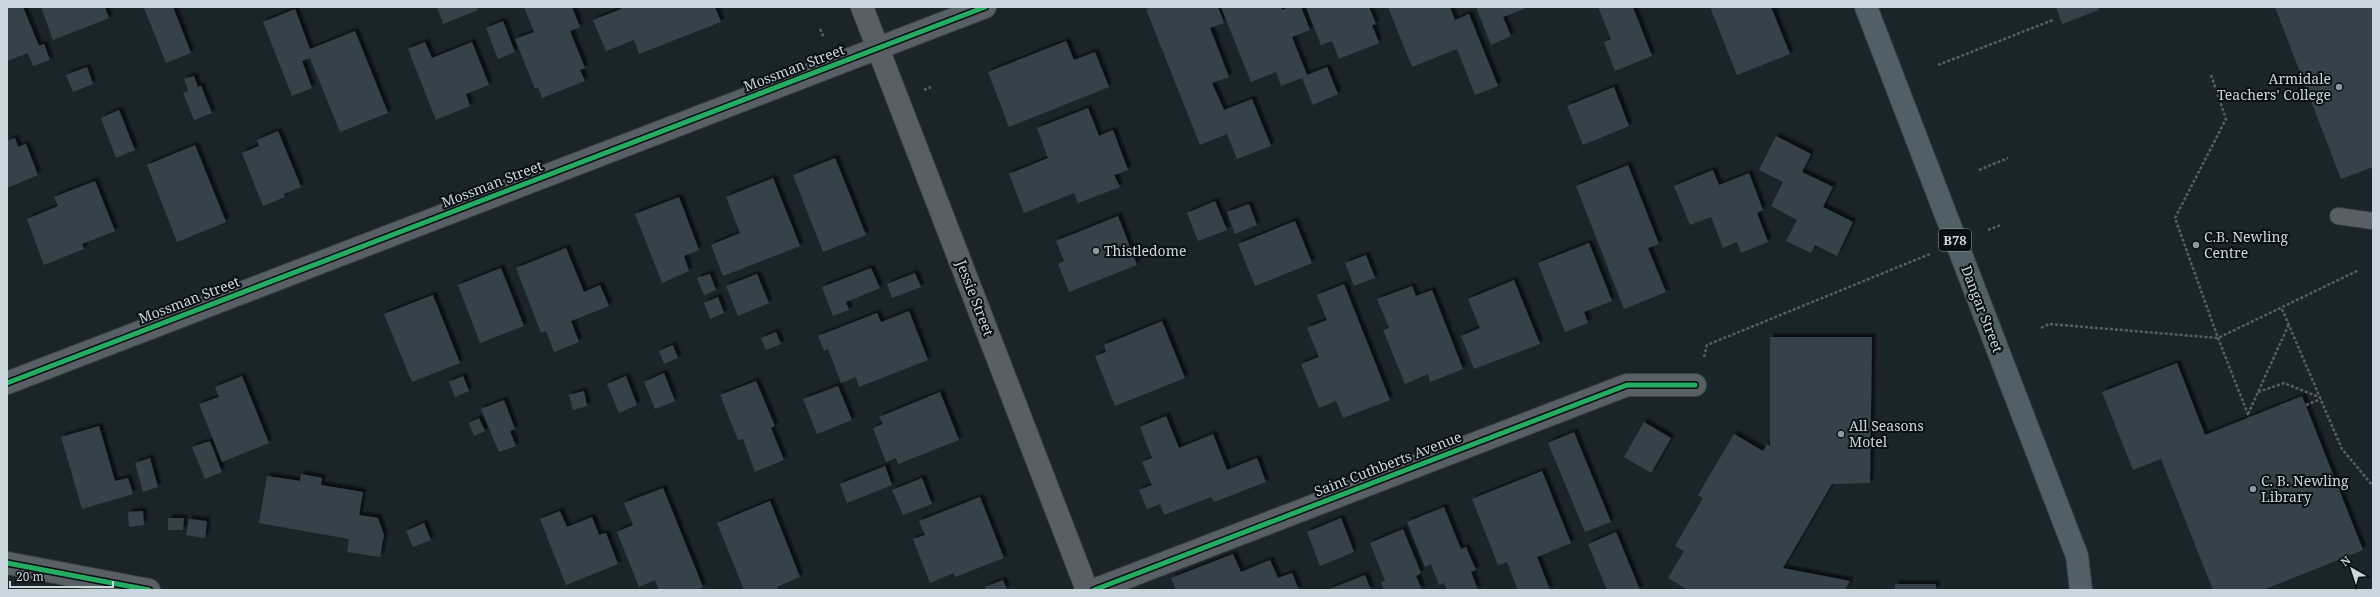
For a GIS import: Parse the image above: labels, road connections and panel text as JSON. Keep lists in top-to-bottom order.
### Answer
{
  "streets": {
    "main road": ["B78", "Dangar Street"],
    "street": ["Mossman Street", "Jessie Street", "Saint Cuthberts Avenue"]
  },
  "crossings": [
    ["Mossman Street", "Jessie Street"]
  ],
  "places": [
    "Armidale Teachers' College",
    "C.B. Newling Centre",
    "Thistledome",
    "All Seasons Motel",
    "C. B. Newling Library"
  ],
  "scale_bar": "20 m",
  "north": "top left"
}
